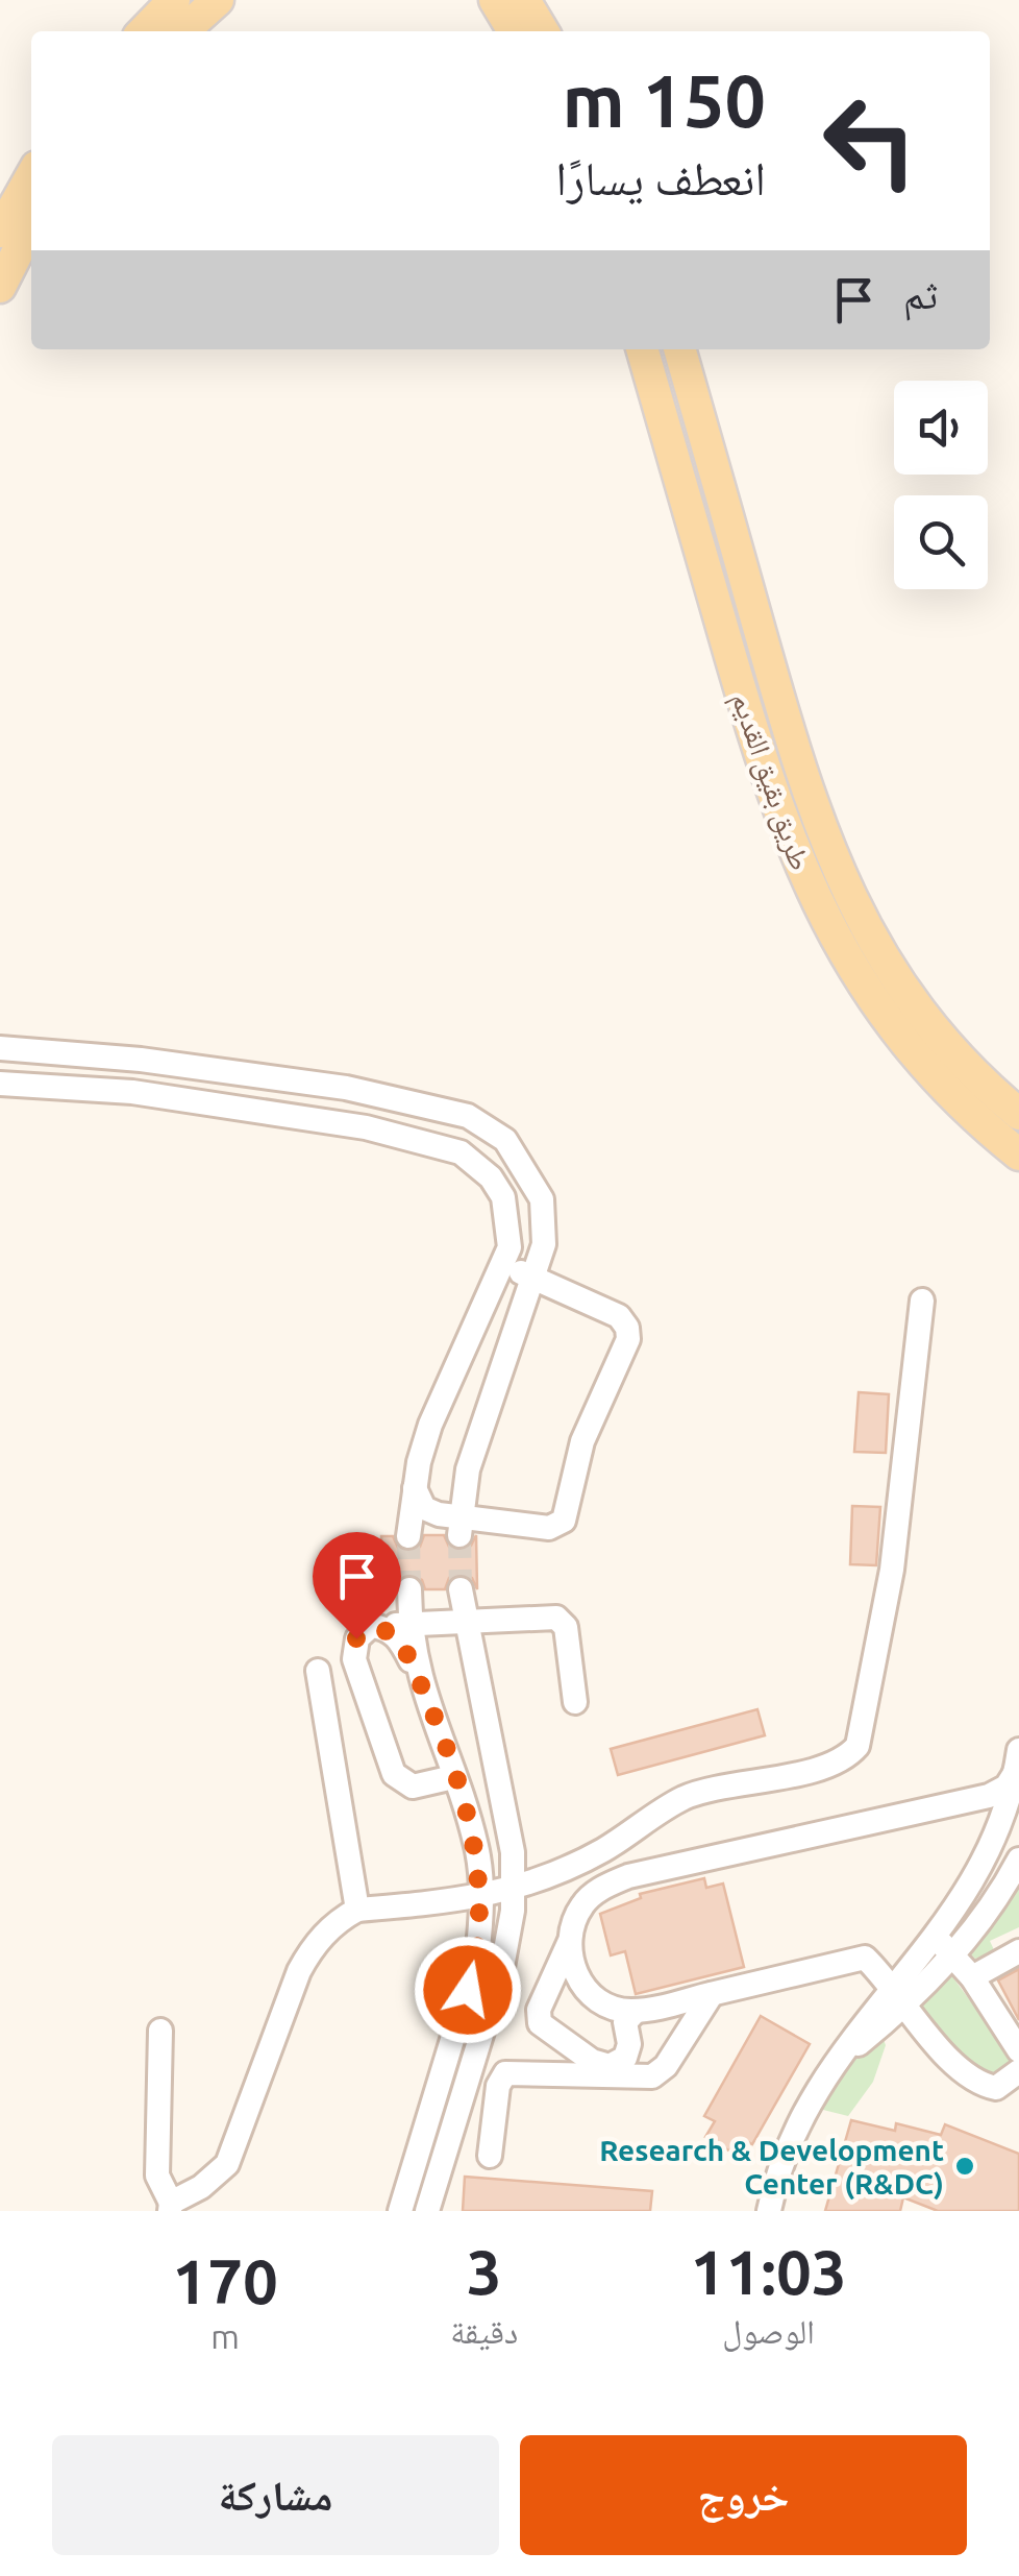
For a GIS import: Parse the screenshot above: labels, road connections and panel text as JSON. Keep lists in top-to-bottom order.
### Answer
{
  "streets": {
    "main road": ["طريق بقيق القديم"]
  },
  "places": ["Research & Development Center (R&DC)"],
  "page": {
    "turn": ["150 m", "انعطف يسارًا"],
    "then": "ثم",
    "eta": [
      "11:03",
      "الوصول",
      "3",
      "دقيقة",
      "170",
      "m"
    ],
    "buttons": ["خروج", "مشاركة"]
  }
}
